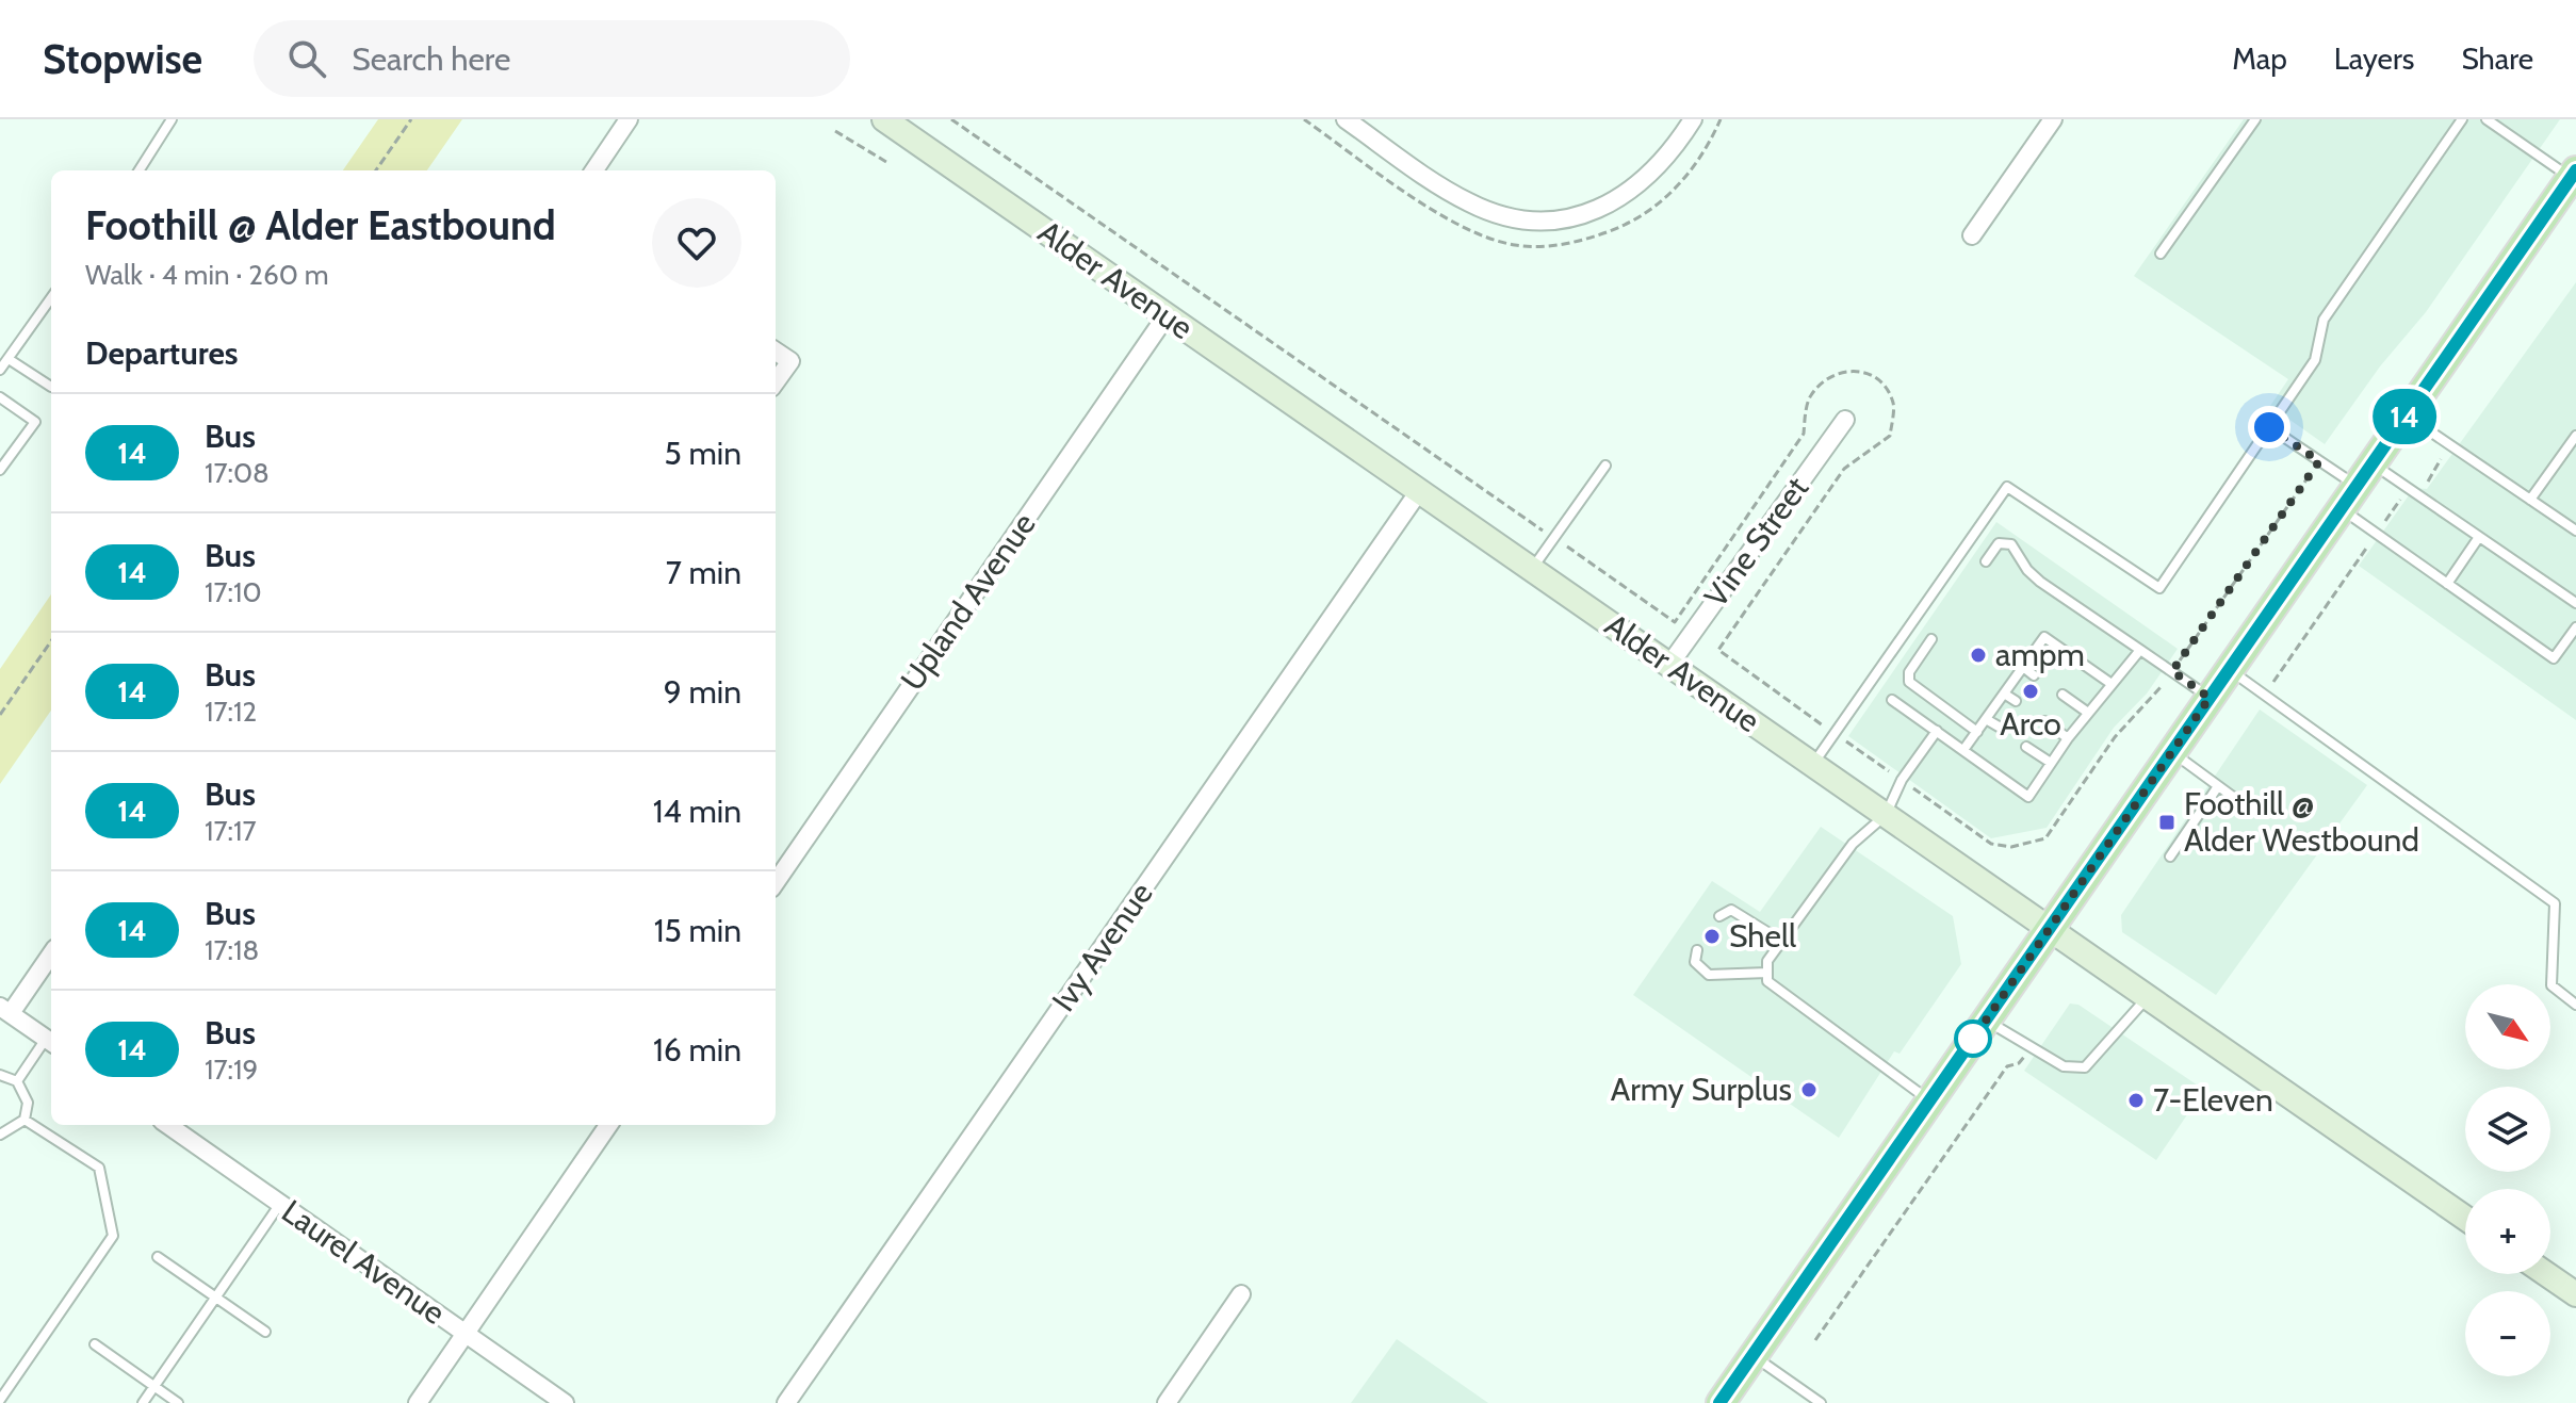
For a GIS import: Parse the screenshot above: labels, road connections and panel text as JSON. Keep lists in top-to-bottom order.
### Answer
{
  "streets": {
    "main road": ["Alder Avenue"],
    "street": [
      "Vine Street",
      "Upland Avenue",
      "Ivy Avenue",
      "Laurel Avenue"
    ]
  },
  "crossings": [
    ["Alder Avenue", "Vine Street"],
    ["Alder Avenue", "Upland Avenue"],
    ["Alder Avenue", "Ivy Avenue"]
  ],
  "places": {
    "other": [
      "ampm",
      "Arco",
      "Shell",
      "Army Surplus",
      "7-Eleven"
    ],
    "transit": ["Foothill @ Alder Westbound"]
  },
  "lines": ["bus line 14"],
  "north": "bottom right",
  "page": {
    "header": "Stopwise",
    "search": "Search here",
    "nav": ["Map", "Layers", "Share"],
    "on_map": "14",
    "heading": [
      ["Foothill @ Alder Eastbound", "Walk · 4 min · 260 m"],
      "Departures"
    ],
    "list": [
      {
        "mark": "14",
        "name": "Bus",
        "note": "17:08",
        "value": "5 min"
      },
      {
        "mark": "14",
        "name": "Bus",
        "note": "17:10",
        "value": "7 min"
      },
      {
        "mark": "14",
        "name": "Bus",
        "note": "17:12",
        "value": "9 min"
      },
      {
        "mark": "14",
        "name": "Bus",
        "note": "17:17",
        "value": "14 min"
      },
      {
        "mark": "14",
        "name": "Bus",
        "note": "17:18",
        "value": "15 min"
      },
      {
        "mark": "14",
        "name": "Bus",
        "note": "17:19",
        "value": "16 min"
      }
    ],
    "map_buttons": ["+", "−"]
  }
}
